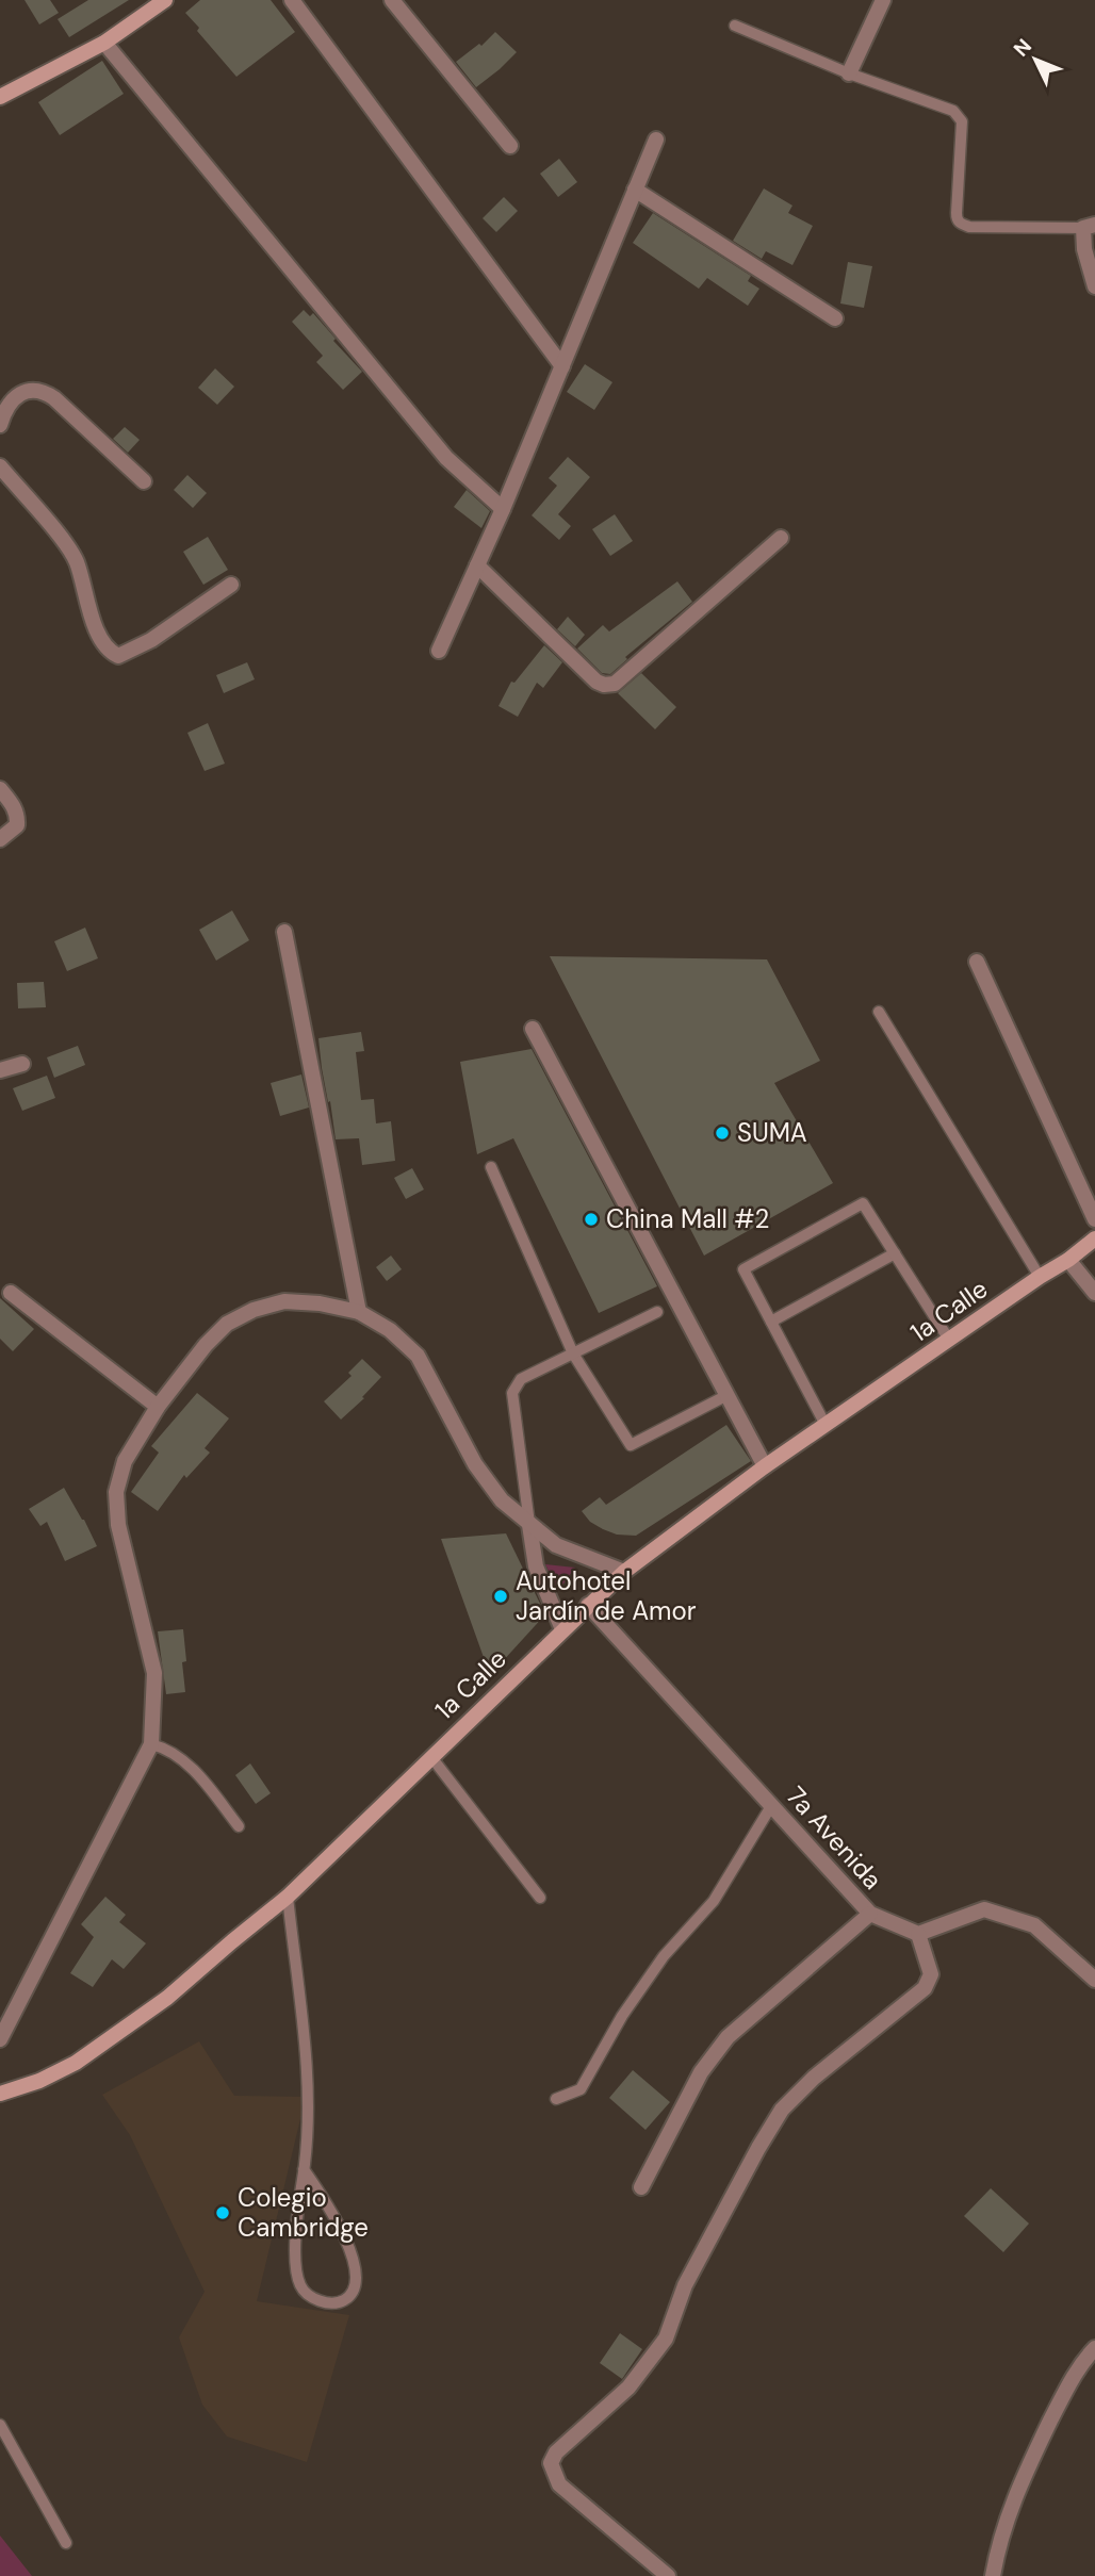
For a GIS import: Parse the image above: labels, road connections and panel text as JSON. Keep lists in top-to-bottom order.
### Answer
{
  "streets": {
    "main road": ["1a Calle"],
    "street": ["7a Avenida"]
  },
  "crossings": [
    ["1a Calle", "7a Avenida"]
  ],
  "places": [
    "SUMA",
    "China Mall #2",
    "Autohotel Jardín de Amor",
    "Colegio Cambridge"
  ],
  "north": "top left"
}
